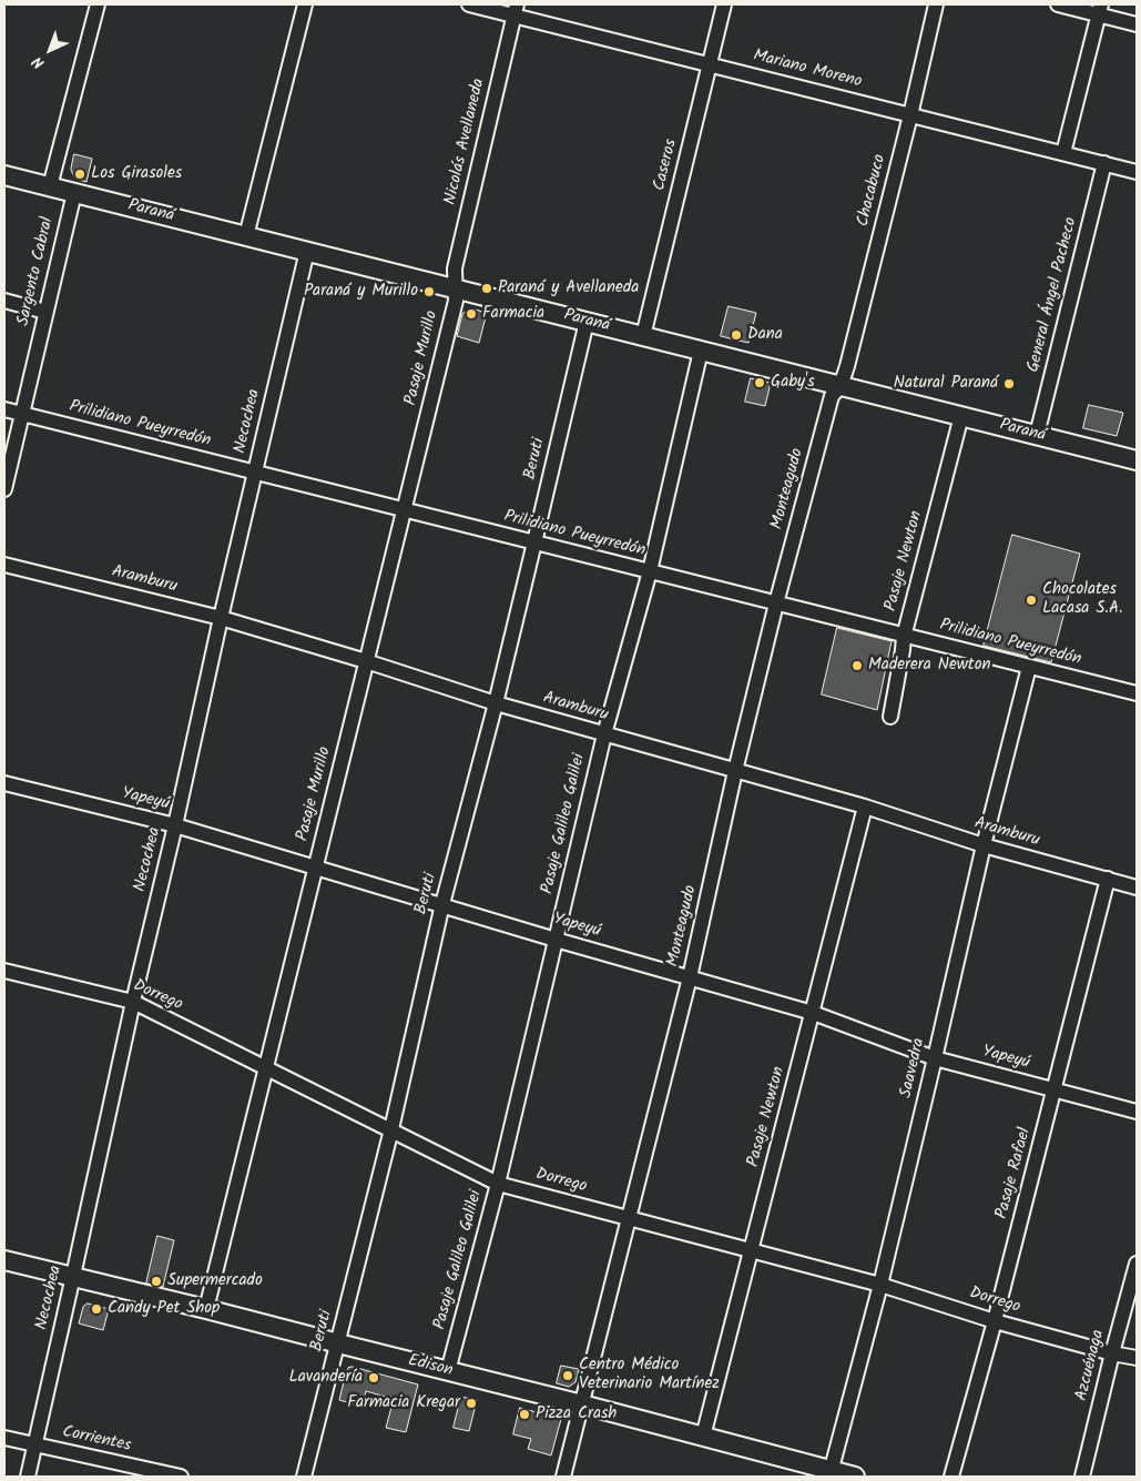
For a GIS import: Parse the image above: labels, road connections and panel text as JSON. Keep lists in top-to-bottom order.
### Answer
{
  "streets": {
    "street": [
      "Mariano Moreno",
      "Nicolás Avellaneda",
      "Caseros",
      "Chacabuco",
      "Paraná",
      "Sargento Cabral",
      "General Ángel Pacheco",
      "Pasaje Murillo",
      "Necochea",
      "Prilidiano Pueyrredón",
      "Beruti",
      "Monteagudo",
      "Pasaje Newton",
      "Aramburu",
      "Yapeyú",
      "Pasaje Galileo Galilei",
      "Dorrego",
      "Saavedra",
      "Pasaje Rafael",
      "Azcuénaga",
      "Edison",
      "Corrientes"
    ]
  },
  "crossings": [
    ["Mariano Moreno", "Nicolás Avellaneda"],
    ["Mariano Moreno", "Caseros"],
    ["Mariano Moreno", "Chacabuco"],
    ["Mariano Moreno", "General Ángel Pacheco"],
    ["Nicolás Avellaneda", "Paraná"],
    ["Nicolás Avellaneda", "Pasaje Murillo"],
    ["Caseros", "Paraná"],
    ["Chacabuco", "Paraná"],
    ["Chacabuco", "Monteagudo"],
    ["Paraná", "Sargento Cabral"],
    ["Paraná", "General Ángel Pacheco"],
    ["Paraná", "Pasaje Murillo"],
    ["Paraná", "Necochea"],
    ["Paraná", "Beruti"],
    ["Paraná", "Monteagudo"],
    ["Paraná", "Pasaje Newton"],
    ["Paraná", "Pasaje Galileo Galilei"],
    ["Sargento Cabral", "Prilidiano Pueyrredón"],
    ["Pasaje Murillo", "Prilidiano Pueyrredón"],
    ["Pasaje Murillo", "Aramburu"],
    ["Pasaje Murillo", "Yapeyú"],
    ["Pasaje Murillo", "Dorrego"],
    ["Pasaje Murillo", "Edison"],
    ["Necochea", "Prilidiano Pueyrredón"],
    ["Necochea", "Aramburu"],
    ["Necochea", "Yapeyú"],
    ["Necochea", "Dorrego"],
    ["Necochea", "Edison"],
    ["Necochea", "Corrientes"],
    ["Prilidiano Pueyrredón", "Beruti"],
    ["Prilidiano Pueyrredón", "Monteagudo"],
    ["Prilidiano Pueyrredón", "Pasaje Newton"],
    ["Prilidiano Pueyrredón", "Pasaje Galileo Galilei"],
    ["Prilidiano Pueyrredón", "Saavedra"],
    ["Beruti", "Aramburu"],
    ["Beruti", "Yapeyú"],
    ["Beruti", "Dorrego"],
    ["Beruti", "Edison"],
    ["Monteagudo", "Aramburu"],
    ["Monteagudo", "Yapeyú"],
    ["Monteagudo", "Dorrego"],
    ["Monteagudo", "Edison"],
    ["Pasaje Newton", "Aramburu"],
    ["Pasaje Newton", "Yapeyú"],
    ["Pasaje Newton", "Dorrego"],
    ["Pasaje Newton", "Edison"],
    ["Aramburu", "Pasaje Galileo Galilei"],
    ["Aramburu", "Saavedra"],
    ["Aramburu", "Pasaje Rafael"],
    ["Yapeyú", "Pasaje Galileo Galilei"],
    ["Yapeyú", "Saavedra"],
    ["Yapeyú", "Pasaje Rafael"],
    ["Pasaje Galileo Galilei", "Dorrego"],
    ["Pasaje Galileo Galilei", "Edison"],
    ["Dorrego", "Saavedra"],
    ["Dorrego", "Pasaje Rafael"],
    ["Dorrego", "Azcuénaga"],
    ["Saavedra", "Edison"]
  ],
  "places": [
    "Los Girasoles",
    "Paraná y Avellaneda",
    "Paraná y Murillo",
    "Farmacia",
    "Dana",
    "Gaby's",
    "Natural Paraná",
    "Chocolates Lacasa S.A.",
    "Maderera Newton",
    "Supermercado",
    "Candy Pet Shop",
    "Centro Médico Veterinario Martínez",
    "Lavandería",
    "Farmacia Kregar",
    "Pizza Crash"
  ],
  "north": "bottom left"
}
